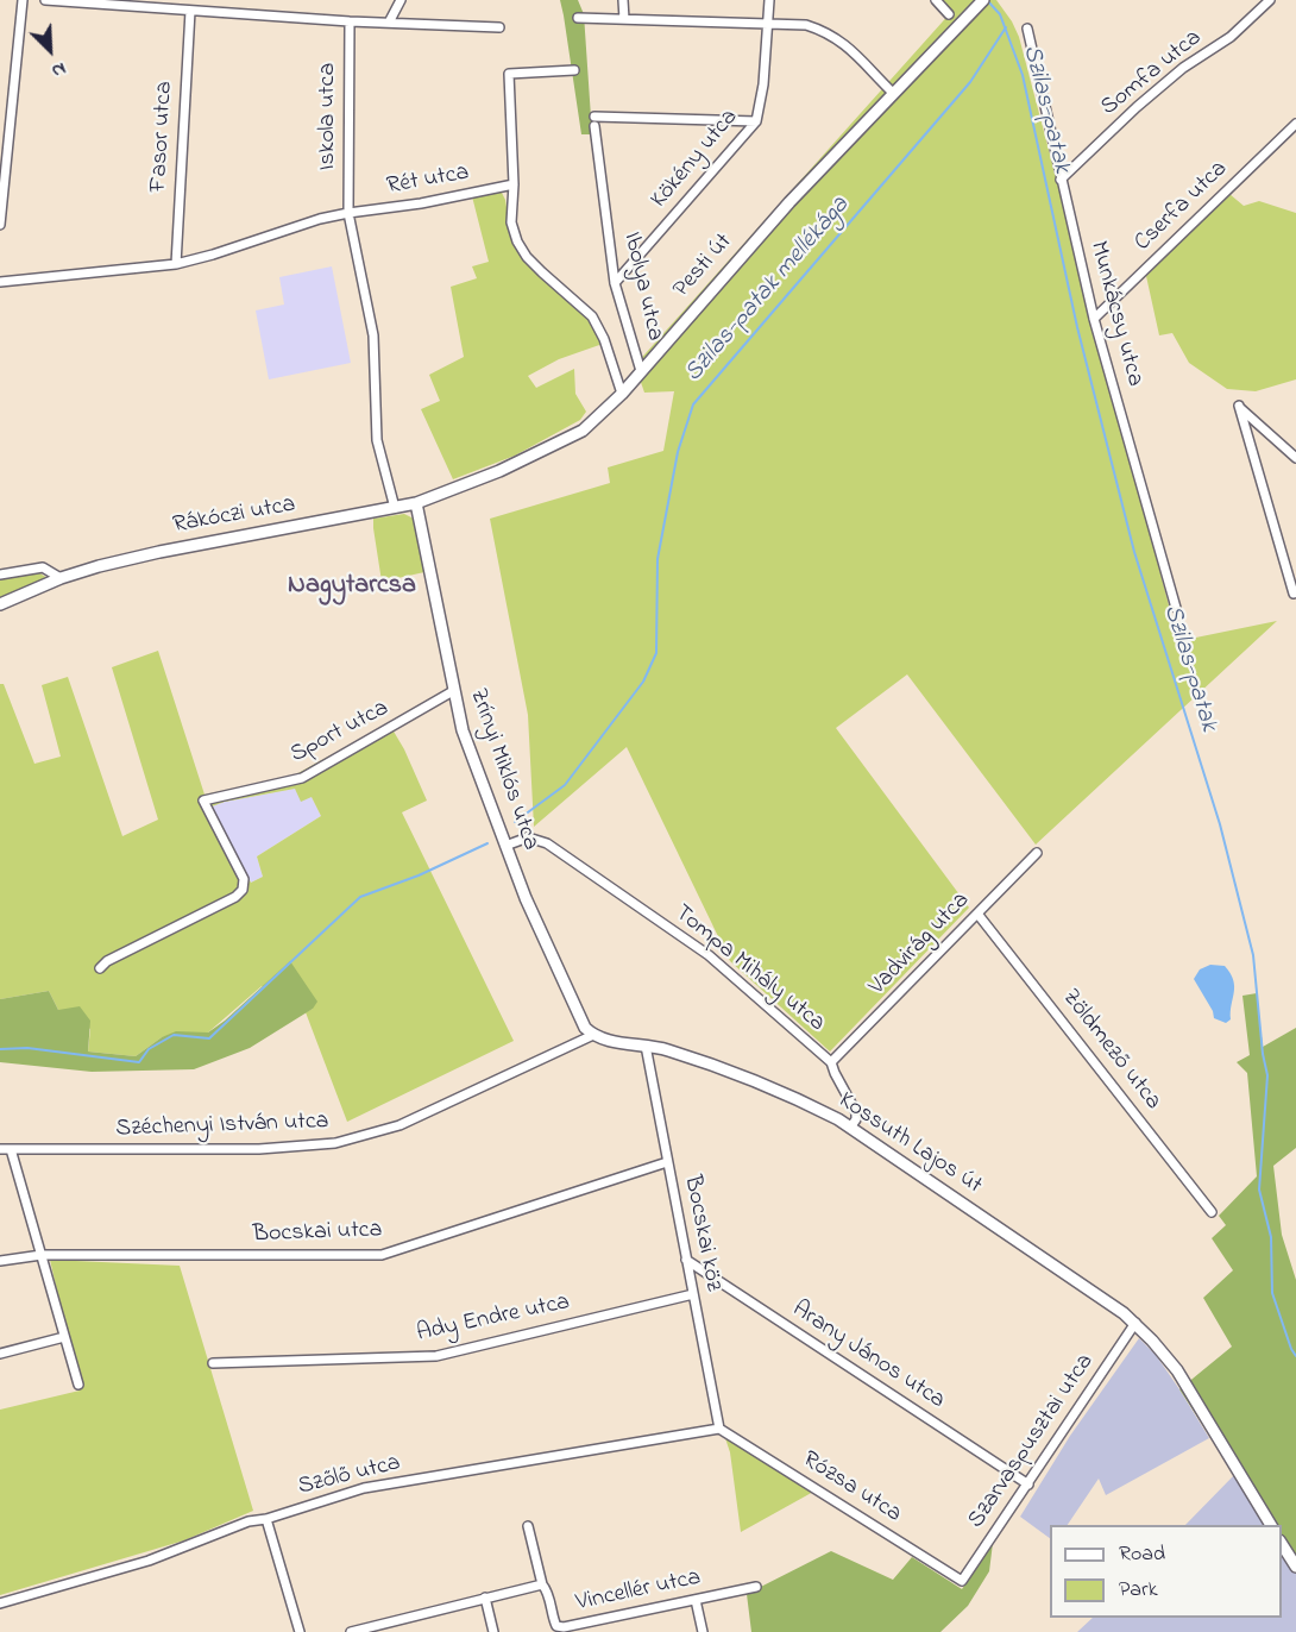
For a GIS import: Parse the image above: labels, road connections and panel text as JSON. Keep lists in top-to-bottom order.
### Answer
{
  "streets": {
    "main road": [
      "Pesti út",
      "Rákóczi utca",
      "Zrínyi Miklós utca",
      "Kossuth Lajos út"
    ],
    "street": [
      "Somfa utca",
      "Iskola utca",
      "Fasor utca",
      "Kökény utca",
      "Rét utca",
      "Cserfa utca",
      "Ibolya utca",
      "Munkácsy utca",
      "Sport utca",
      "Vadvirág utca",
      "Tompa Mihály utca",
      "Zöldmező utca",
      "Széchenyi István utca",
      "Bocskai utca",
      "Bocskai köz",
      "Ady Endre utca",
      "Arany János utca",
      "Szarvaspusztai utca",
      "Szőlő utca",
      "Rózsa utca",
      "Vincellér utca"
    ]
  },
  "crossings": [
    ["Somfa utca", "Munkácsy utca"],
    ["Iskola utca", "Rét utca"],
    ["Iskola utca", "Rákóczi utca"],
    ["Fasor utca", "Rét utca"],
    ["Kökény utca", "Ibolya utca"],
    ["Cserfa utca", "Munkácsy utca"],
    ["Pesti út", "Ibolya utca"],
    ["Pesti út", "Rákóczi utca"],
    ["Pesti út", "Zrínyi Miklós utca"],
    ["Rákóczi utca", "Zrínyi Miklós utca"],
    ["Sport utca", "Zrínyi Miklós utca"],
    ["Zrínyi Miklós utca", "Tompa Mihály utca"],
    ["Zrínyi Miklós utca", "Széchenyi István utca"],
    ["Zrínyi Miklós utca", "Kossuth Lajos út"],
    ["Vadvirág utca", "Tompa Mihály utca"],
    ["Vadvirág utca", "Zöldmező utca"],
    ["Tompa Mihály utca", "Kossuth Lajos út"],
    ["Széchenyi István utca", "Kossuth Lajos út"],
    ["Kossuth Lajos út", "Bocskai köz"],
    ["Kossuth Lajos út", "Szarvaspusztai utca"],
    ["Bocskai utca", "Bocskai köz"],
    ["Bocskai köz", "Ady Endre utca"],
    ["Bocskai köz", "Arany János utca"],
    ["Bocskai köz", "Szőlő utca"],
    ["Bocskai köz", "Rózsa utca"],
    ["Arany János utca", "Szarvaspusztai utca"],
    ["Szarvaspusztai utca", "Rózsa utca"],
    ["Szőlő utca", "Rózsa utca"]
  ],
  "districts": ["Nagytarcsa"],
  "water": ["Szilas-patak", "Szilas-patak mellékága"],
  "legend": ["Road", "Park"],
  "north": "bottom right"
}
